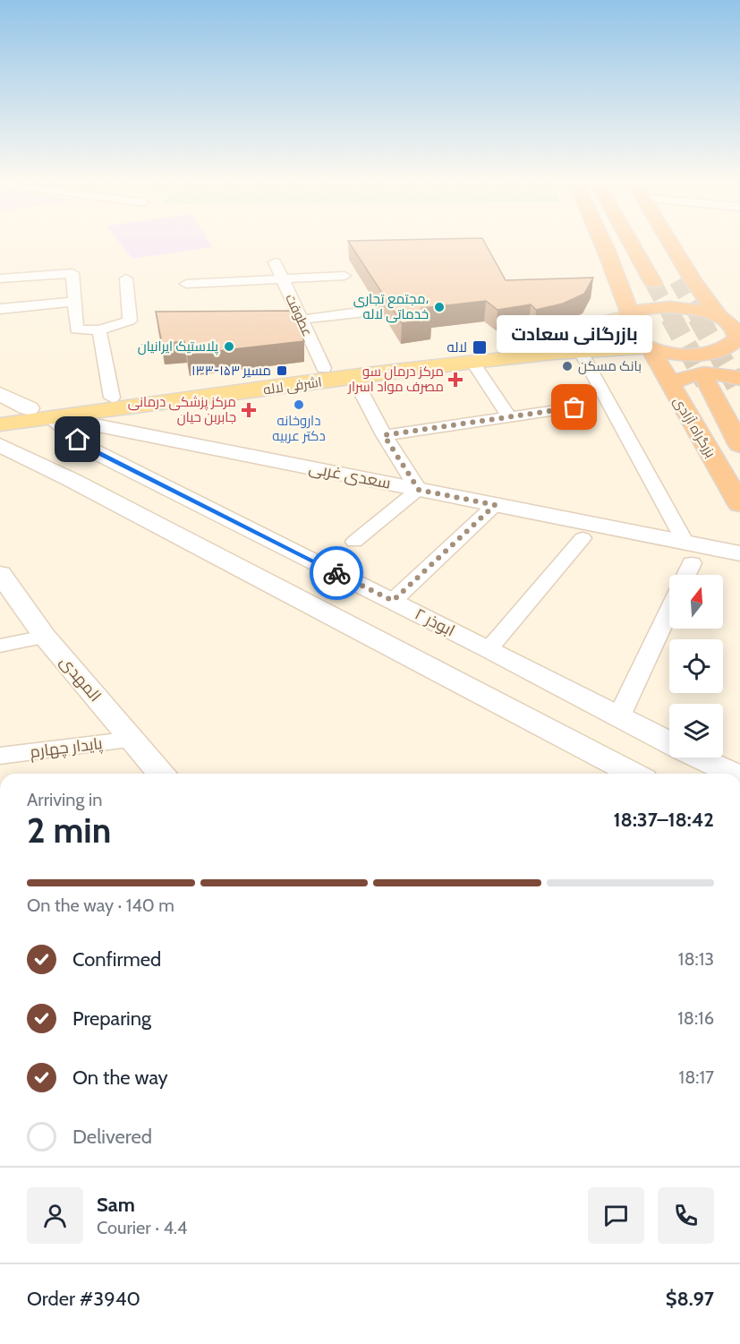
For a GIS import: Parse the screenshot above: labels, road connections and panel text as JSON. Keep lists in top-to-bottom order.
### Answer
{
  "streets": {
    "highway": ["بزرگراه آزادی"],
    "main road": ["اشرفی لاله"],
    "street": [
      "عطوفت",
      "سعدی غربی",
      "ابوذر ۲",
      "المهدی",
      "پایدار چهارم"
    ]
  },
  "crossings": [
    ["عطوفت", "اشرفی لاله"],
    ["اشرفی لاله", "بزرگراه آزادی"],
    ["اشرفی لاله", "سعدی غربی"],
    ["اشرفی لاله", "ابوذر ۲"],
    ["سعدی غربی", "ابوذر ۲"],
    ["المهدی", "پایدار چهارم"]
  ],
  "places": {
    "other": [
      "مجتمع تجاری، خدماتی لاله",
      "پلاستیک ایرانیان",
      "بانک مسکن",
      "داروخانه دکتر عربیه",
      "بازرگانی سعادت"
    ],
    "transit": ["لاله", "مسیر ۱۵۳-۱۳۳"],
    "health": ["مرکز درمان سو مصرف مواد اسرار", "مرکز پزشکی درمانی جابربن حیان"]
  },
  "north": "top",
  "page": {
    "bubble": "بازرگانی سعادت",
    "heading": ["2 min", "Arriving in", "18:37–18:42"],
    "panel": [
      "Sam",
      "Courier · 4.4",
      "Order #3940",
      "$8.97"
    ],
    "bar": "On the way · 140 m",
    "list": [
      ["Confirmed", "18:13"],
      ["Preparing", "18:16"],
      ["On the way", "18:17"],
      "Delivered"
    ]
  }
}
